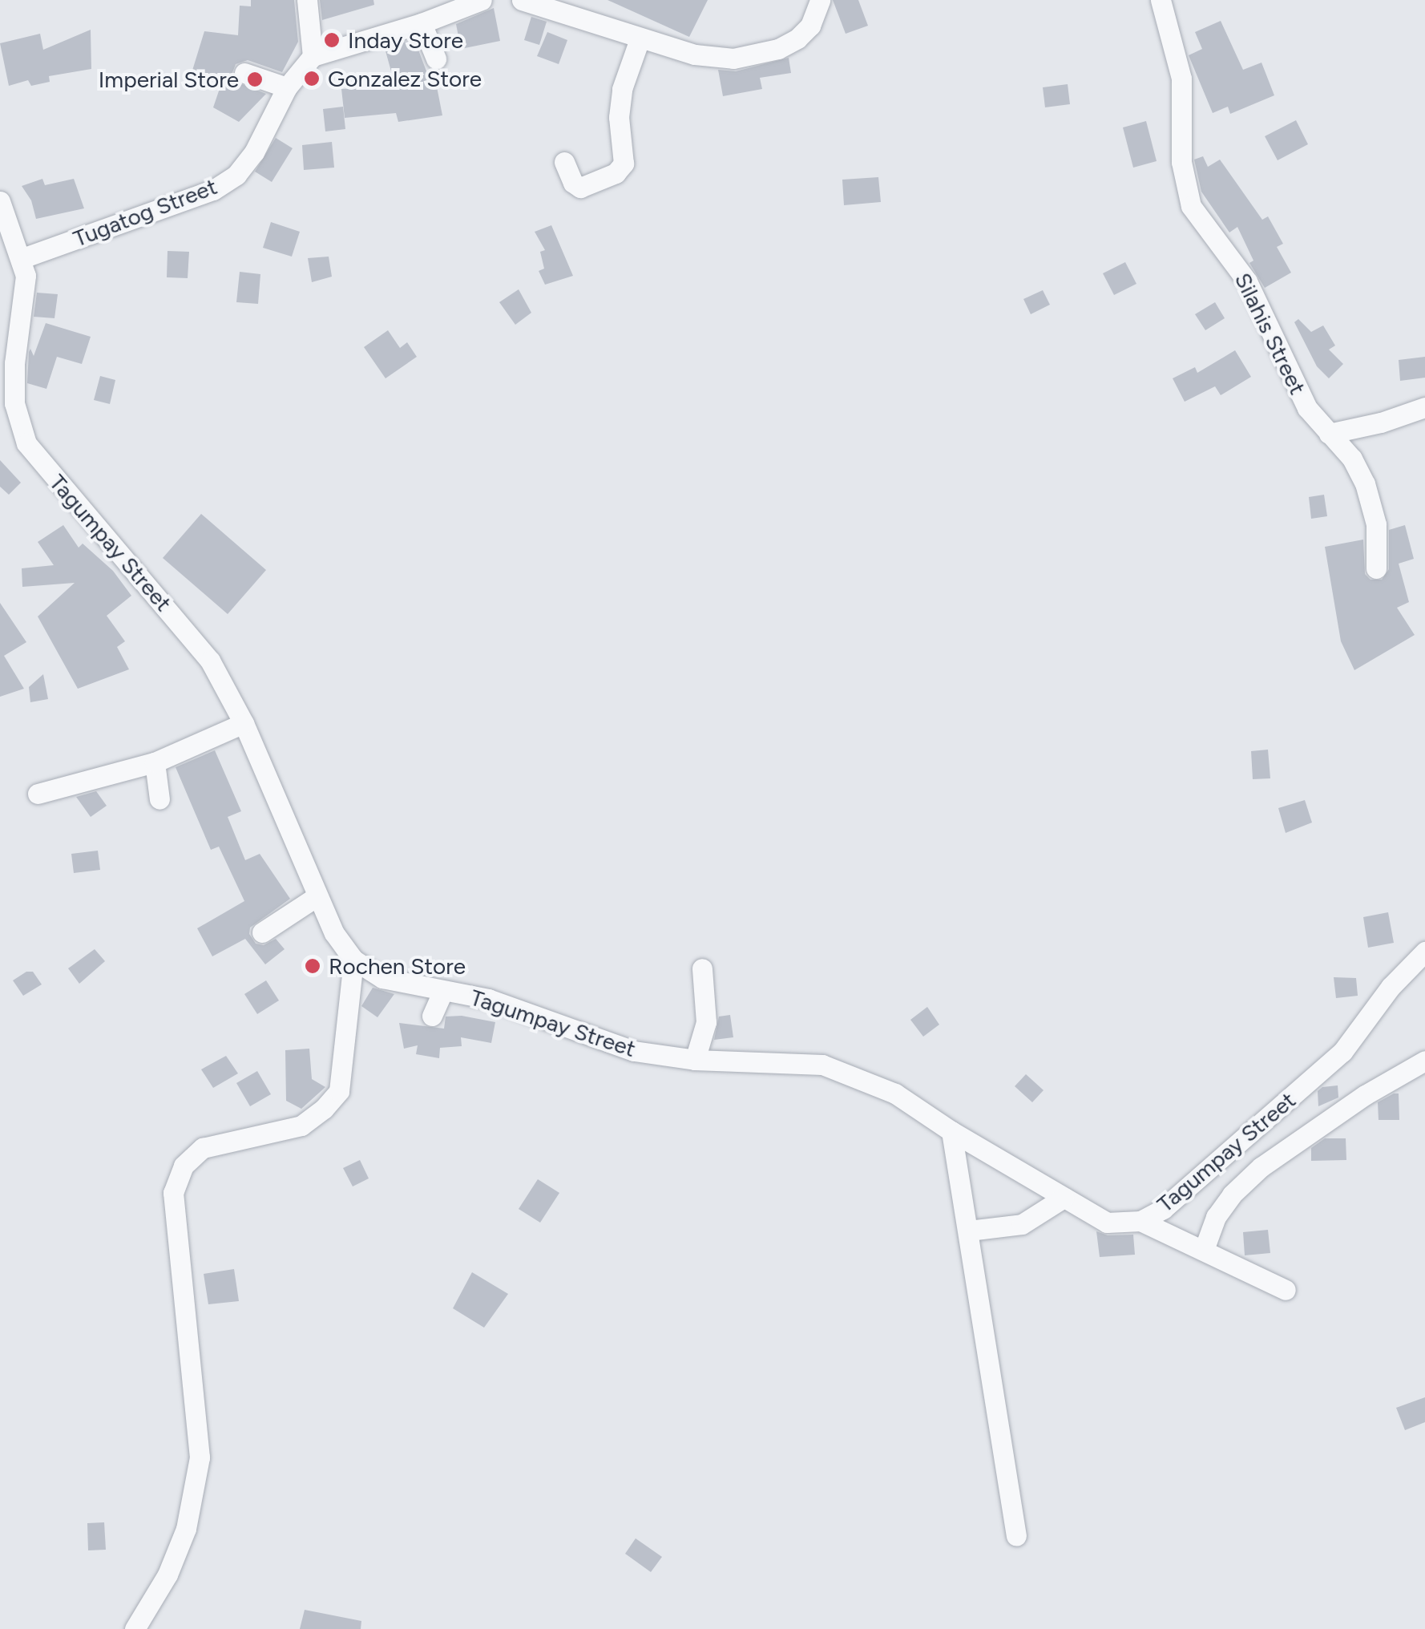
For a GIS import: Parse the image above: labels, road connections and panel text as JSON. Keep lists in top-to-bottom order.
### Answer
{
  "streets": {
    "street": ["Tugatog Street", "Silahis Street", "Tagumpay Street"]
  },
  "crossings": [
    ["Tugatog Street", "Tagumpay Street"]
  ],
  "places": [
    "Inday Store",
    "Gonzalez Store",
    "Imperial Store",
    "Rochen Store"
  ]
}
